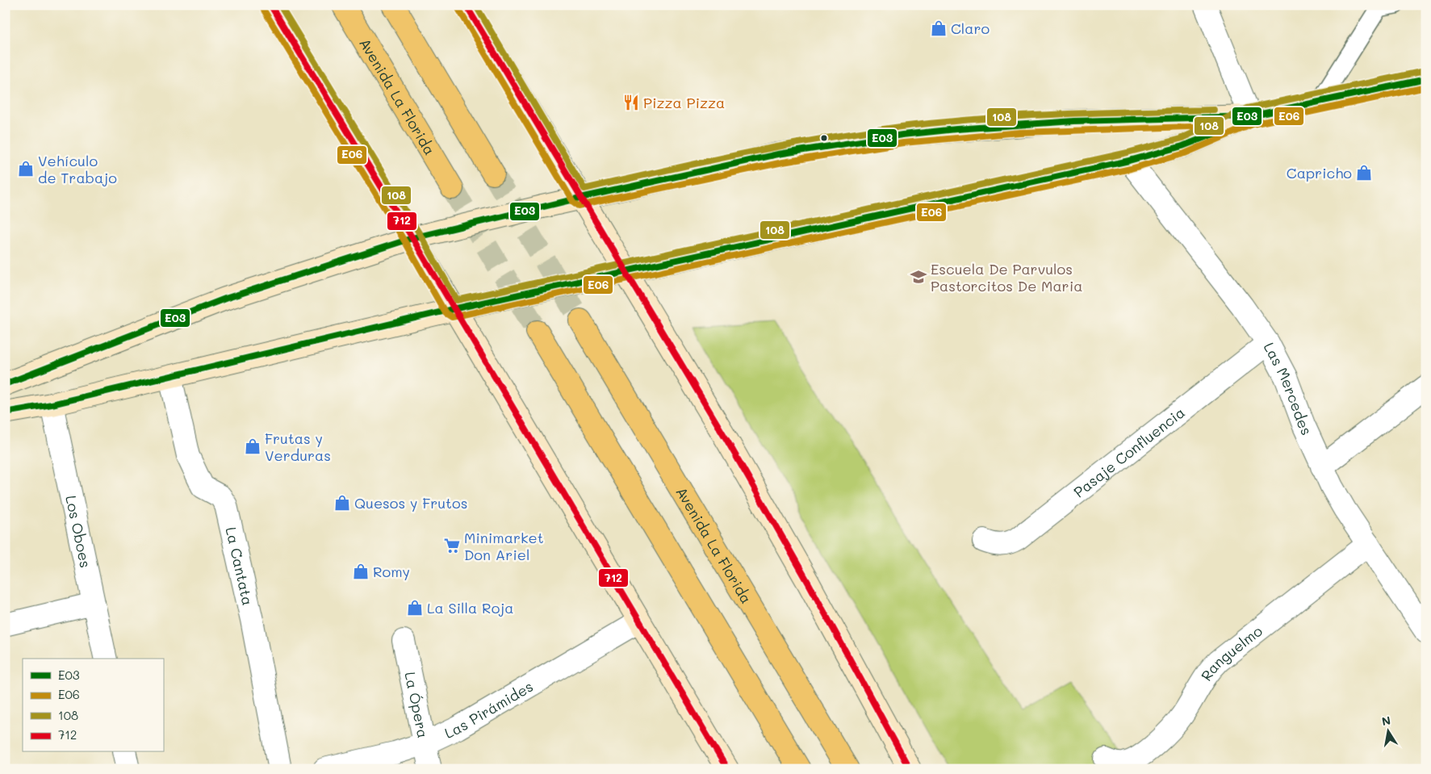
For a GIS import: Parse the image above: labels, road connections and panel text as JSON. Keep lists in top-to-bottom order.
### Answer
{
  "streets": {
    "main road": ["Avenida La Florida"],
    "street": [
      "Las Mercedes",
      "Pasaje Confluencia",
      "Los Oboes",
      "La Cantata",
      "Ranguelmo",
      "La Ópera",
      "Las Pirámides"
    ]
  },
  "crossings": [
    ["Las Mercedes", "Pasaje Confluencia"],
    ["Las Mercedes", "Ranguelmo"],
    ["La Ópera", "Las Pirámides"]
  ],
  "places": {
    "shop": [
      "Claro",
      "Vehículo de Trabajo",
      "Capricho",
      "Frutas y Verduras",
      "Quesos y Frutos",
      "Romy",
      "La Silla Roja"
    ],
    "restaurant": ["Pizza Pizza"],
    "school or university": ["Escuela De Parvulos Pastorcitos De Maria"],
    "supermarket": ["Minimarket Don Ariel"]
  },
  "lines": [
    "transit line 108",
    "transit line 712",
    "transit line E06",
    "transit line E03"
  ],
  "legend": [
    "E03",
    "E06",
    "108",
    "712"
  ],
  "north": "top"
}
